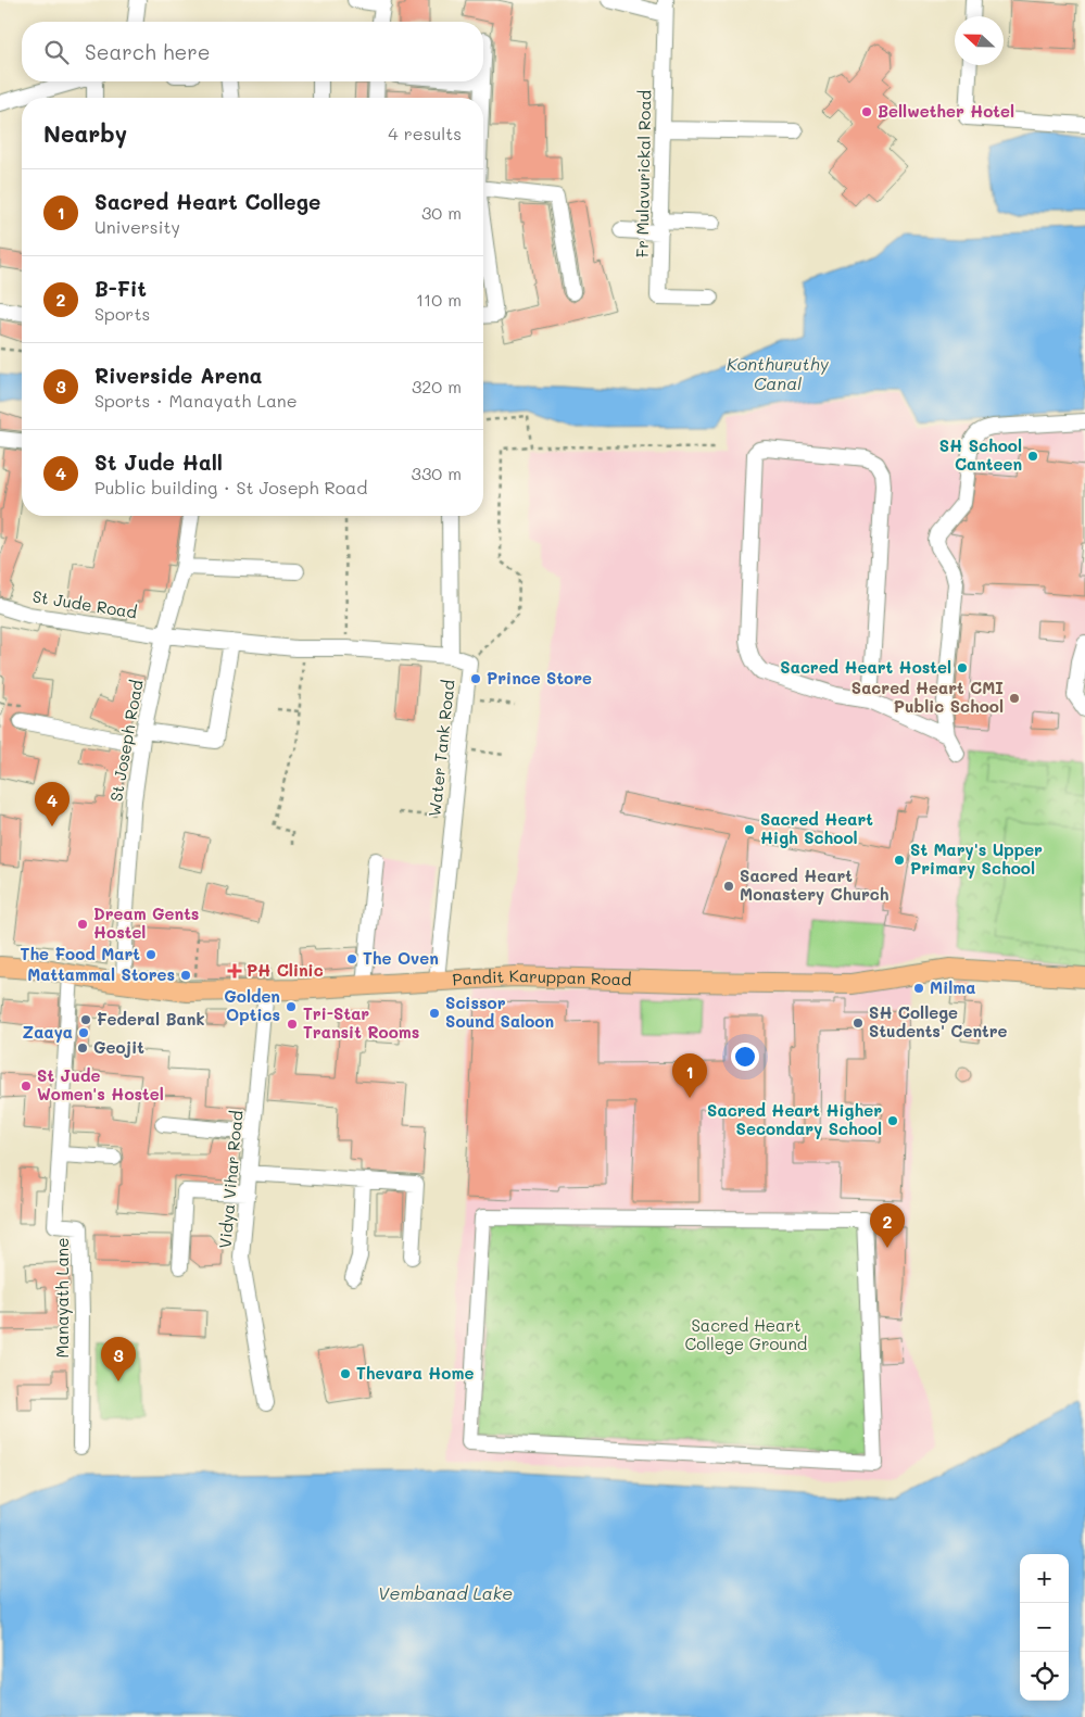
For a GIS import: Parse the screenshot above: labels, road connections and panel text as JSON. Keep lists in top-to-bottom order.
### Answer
{
  "streets": {
    "main road": ["Pandit Karuppan Road"],
    "street": [
      "Fr Mulavurickal Road",
      "St Jude Road",
      "St Joseph Road",
      "Water Tank Road",
      "Vidya Vihar Road",
      "Manayath Lane"
    ]
  },
  "crossings": [
    ["St Jude Road", "St Joseph Road"],
    ["St Jude Road", "Water Tank Road"],
    ["St Joseph Road", "Water Tank Road"],
    ["St Joseph Road", "Pandit Karuppan Road"],
    ["Water Tank Road", "Pandit Karuppan Road"],
    ["Pandit Karuppan Road", "Vidya Vihar Road"],
    ["Pandit Karuppan Road", "Manayath Lane"]
  ],
  "water": ["Konthuruthy Canal", "Vembanad Lake"],
  "parks": ["Sacred Heart College Ground"],
  "places": {
    "other": [
      "Bellwether Hotel",
      "SH School Canteen",
      "Sacred Heart Hostel",
      "Prince Store",
      "Sacred Heart CMI Public School",
      "Sacred Heart High School",
      "St Mary's Upper Primary School",
      "Sacred Heart Monastery Church",
      "Dream Gents Hostel",
      "The Food Mart",
      "The Oven",
      "Mattammal Stores",
      "Milma",
      "Golden Optics",
      "Scissor Sound Saloon",
      "Federal Bank",
      "SH College Students' Centre",
      "Tri-Star Transit Rooms",
      "Zaaya",
      "Geojit",
      "St Jude Women's Hostel",
      "Sacred Heart Higher Secondary School",
      "Thevara Home"
    ],
    "health": ["PH Clinic"]
  },
  "north": "left",
  "page": {
    "search": "Search here",
    "heading": ["Nearby", "4 results"],
    "list": [
      {
        "mark": "1",
        "name": "Sacred Heart College",
        "note": "University",
        "value": "30 m"
      },
      {
        "mark": "2",
        "name": "B-Fit",
        "note": "Sports",
        "value": "110 m"
      },
      {
        "mark": "3",
        "name": "Riverside Arena",
        "note": "Sports · Manayath Lane",
        "value": "320 m"
      },
      {
        "mark": "4",
        "name": "St Jude Hall",
        "note": "Public building · St Joseph Road",
        "value": "330 m"
      }
    ],
    "pins": [
      "4",
      "1",
      "2",
      "3"
    ],
    "map_buttons": ["+", "−"]
  }
}
